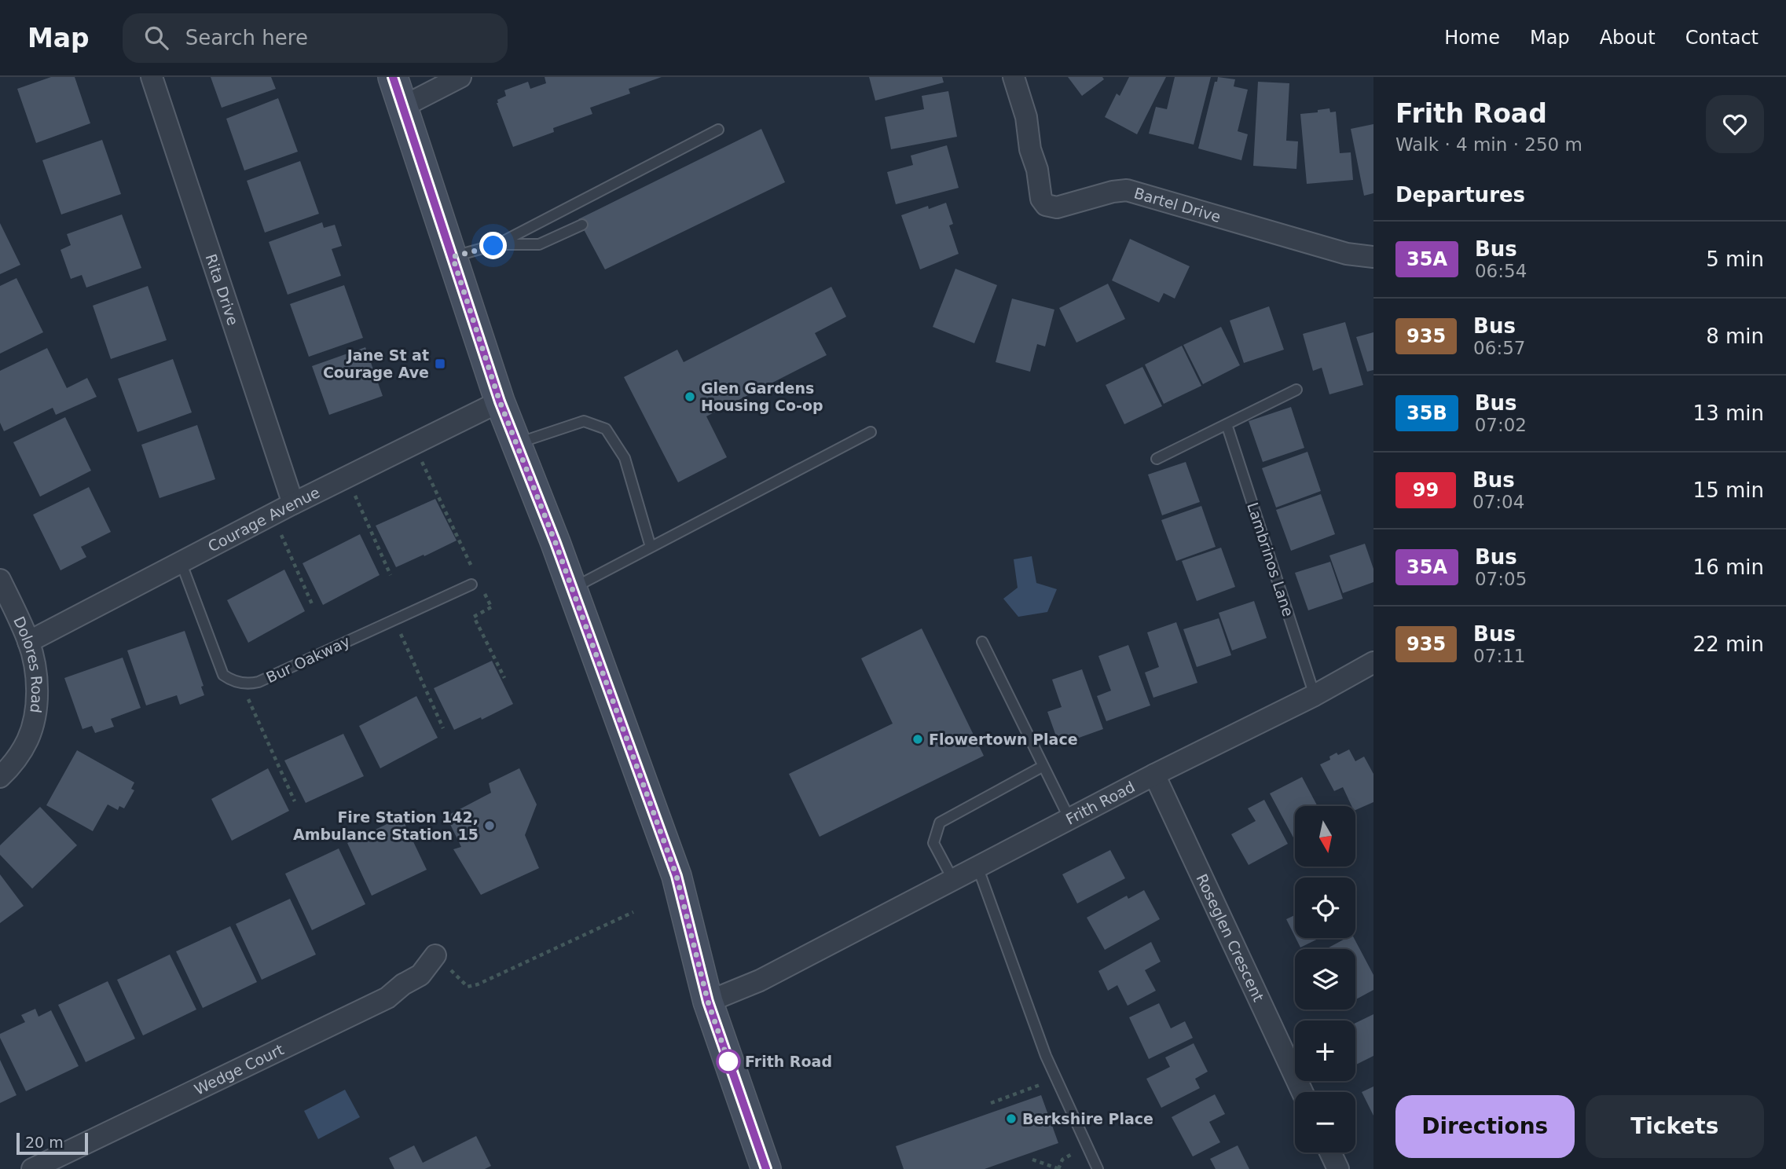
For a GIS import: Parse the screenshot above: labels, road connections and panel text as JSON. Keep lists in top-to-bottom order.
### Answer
{
  "streets": {
    "street": [
      "Bartel Drive",
      "Rita Drive",
      "Courage Avenue",
      "Dolores Road",
      "Frith Road",
      "Roseglen Crescent",
      "Wedge Court"
    ],
    "lane": ["Lambrinos Lane", "Bur Oakway"]
  },
  "crossings": [
    ["Rita Drive", "Courage Avenue"],
    ["Courage Avenue", "Dolores Road"],
    ["Lambrinos Lane", "Frith Road"],
    ["Frith Road", "Roseglen Crescent"]
  ],
  "places": {
    "transit": ["Jane St at Courage Ave"],
    "other": [
      "Glen Gardens Housing Co-op",
      "Flowertown Place",
      "Fire Station 142, Ambulance Station 15",
      "Frith Road",
      "Berkshire Place"
    ]
  },
  "lines": ["bus line 35A"],
  "scale_bar": "20 m",
  "north": "bottom",
  "page": {
    "header": "Map",
    "search": "Search here",
    "nav": [
      "Home",
      "Map",
      "About",
      "Contact"
    ],
    "heading": [
      ["Frith Road", "Walk · 4 min · 250 m"],
      "Departures"
    ],
    "list": [
      {
        "mark": "35A",
        "name": "Bus",
        "note": "06:54",
        "value": "5 min"
      },
      {
        "mark": "935",
        "name": "Bus",
        "note": "06:57",
        "value": "8 min"
      },
      {
        "mark": "35B",
        "name": "Bus",
        "note": "07:02",
        "value": "13 min"
      },
      {
        "mark": "99",
        "name": "Bus",
        "note": "07:04",
        "value": "15 min"
      },
      {
        "mark": "35A",
        "name": "Bus",
        "note": "07:05",
        "value": "16 min"
      },
      {
        "mark": "935",
        "name": "Bus",
        "note": "07:11",
        "value": "22 min"
      }
    ],
    "map_buttons": ["+", "−"],
    "buttons": ["Directions", "Tickets"],
    "scale": "20 m"
  }
}
